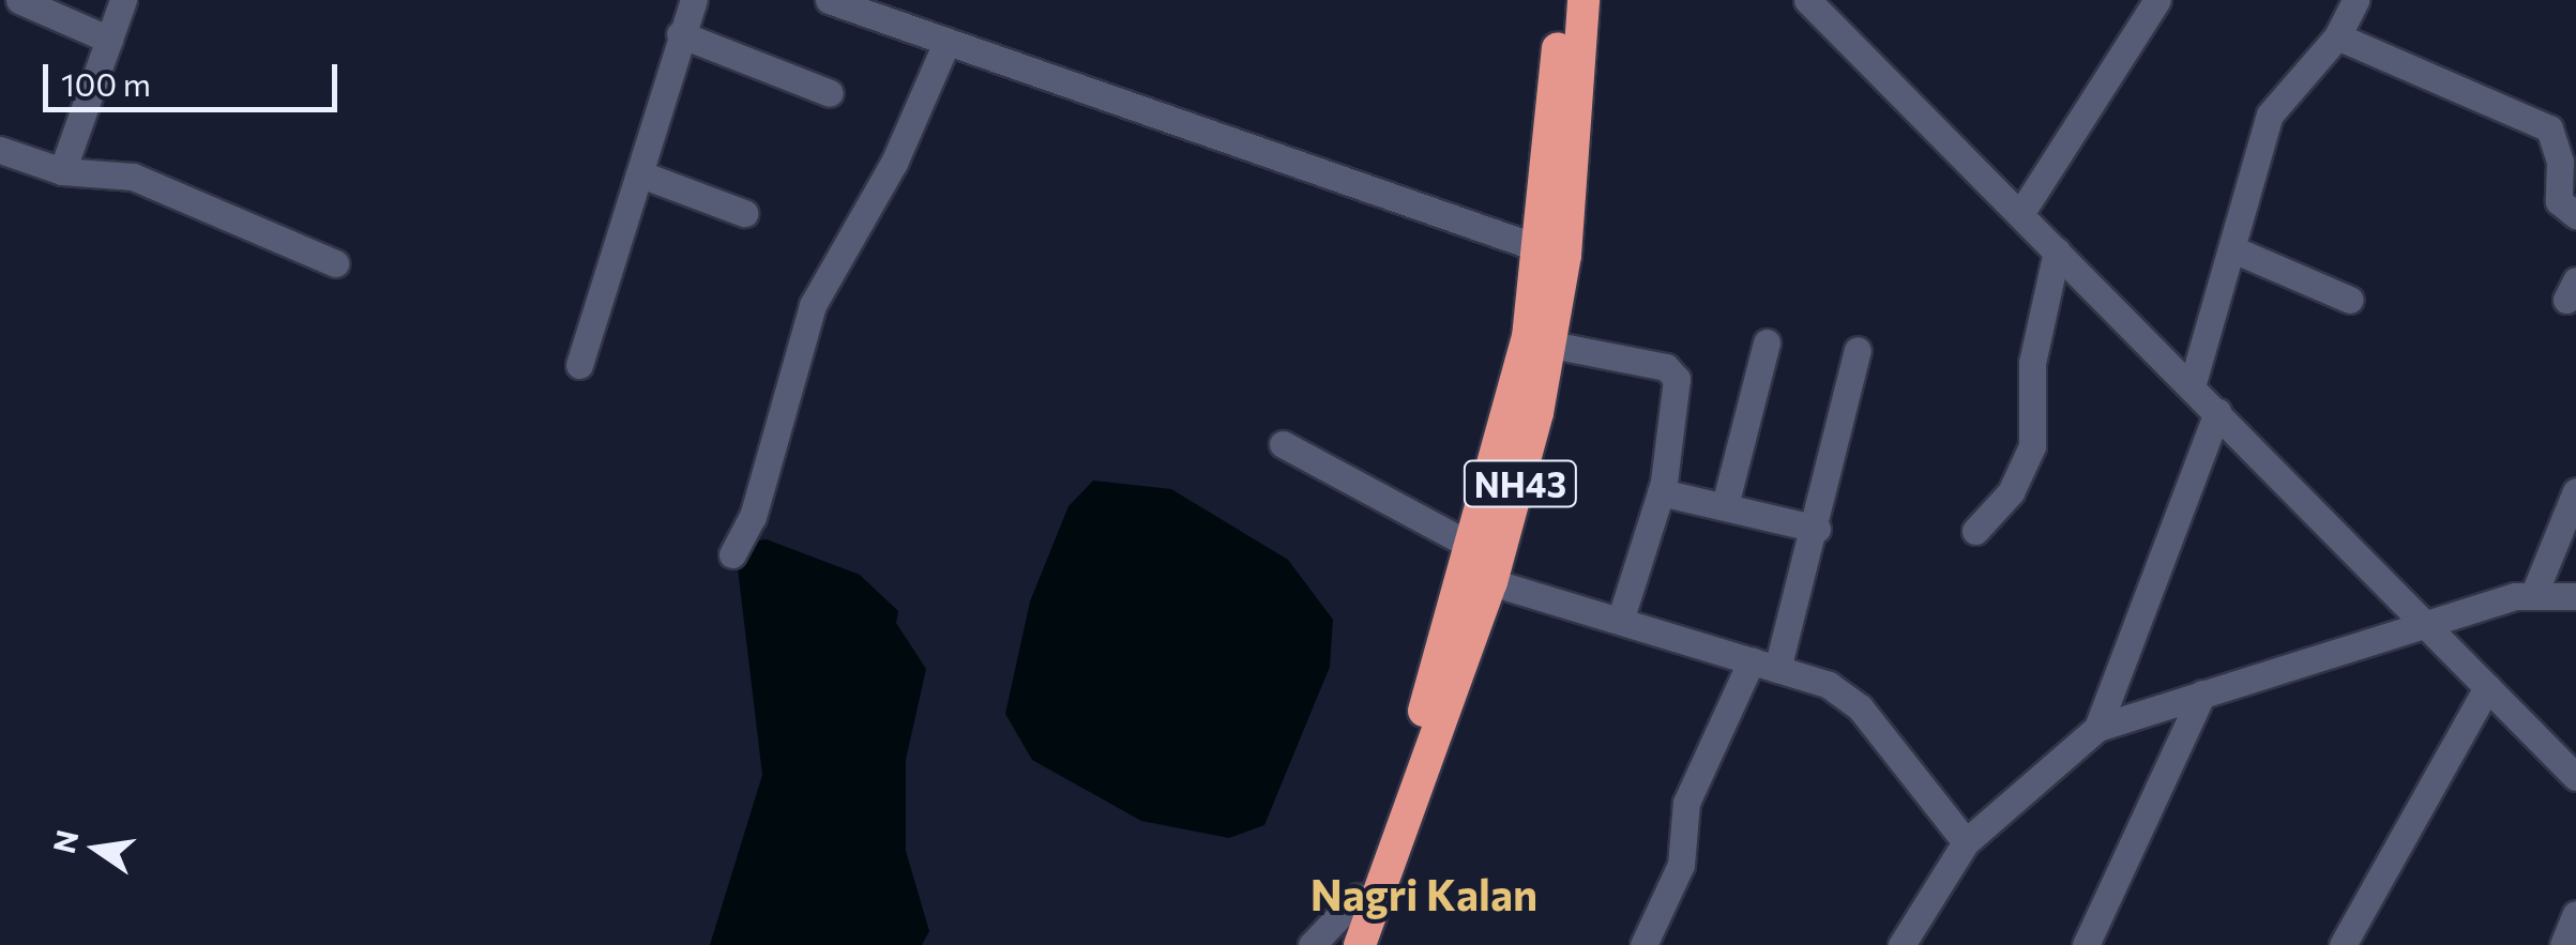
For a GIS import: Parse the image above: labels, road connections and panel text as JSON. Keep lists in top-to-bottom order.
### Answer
{
  "streets": {
    "highway": ["NH43"]
  },
  "districts": ["Nagri Kalan"],
  "scale_bar": "100 m",
  "north": "left"
}
